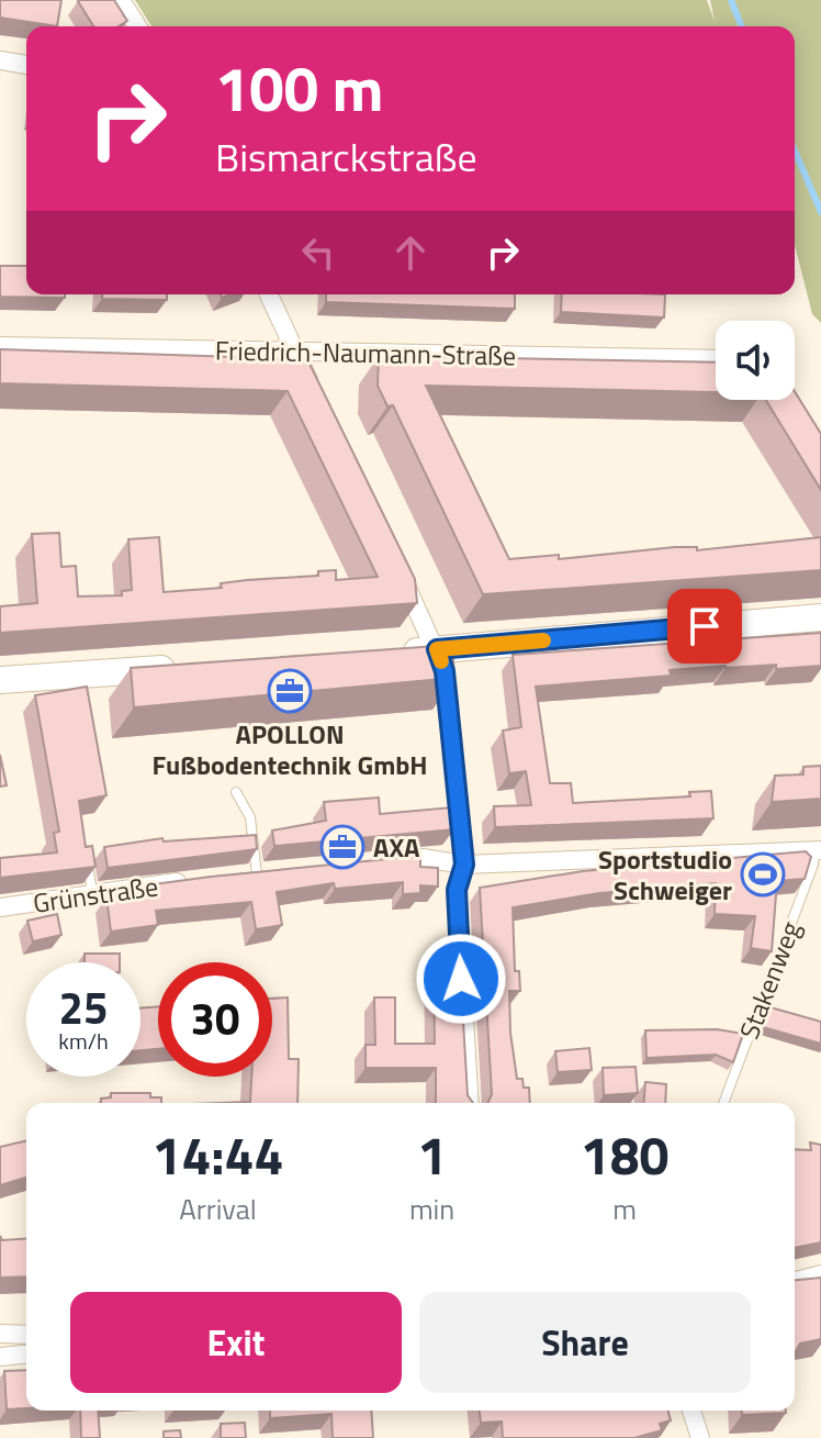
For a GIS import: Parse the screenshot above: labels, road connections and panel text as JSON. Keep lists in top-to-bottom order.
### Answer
{
  "streets": {
    "street": ["Friedrich-Naumann-Straße", "Grünstraße"],
    "lane": ["Stakenweg"]
  },
  "places": {
    "office": ["APOLLON Fußbodentechnik GmbH", "AXA"],
    "sports": ["Sportstudio Schweiger"]
  },
  "page": {
    "turn": ["100 m", "Bismarckstraße"],
    "speed": "25 km/h",
    "limit": "30",
    "eta": [
      "14:44",
      "Arrival",
      "1",
      "min",
      "180",
      "m"
    ],
    "buttons": ["Exit", "Share"]
  }
}
